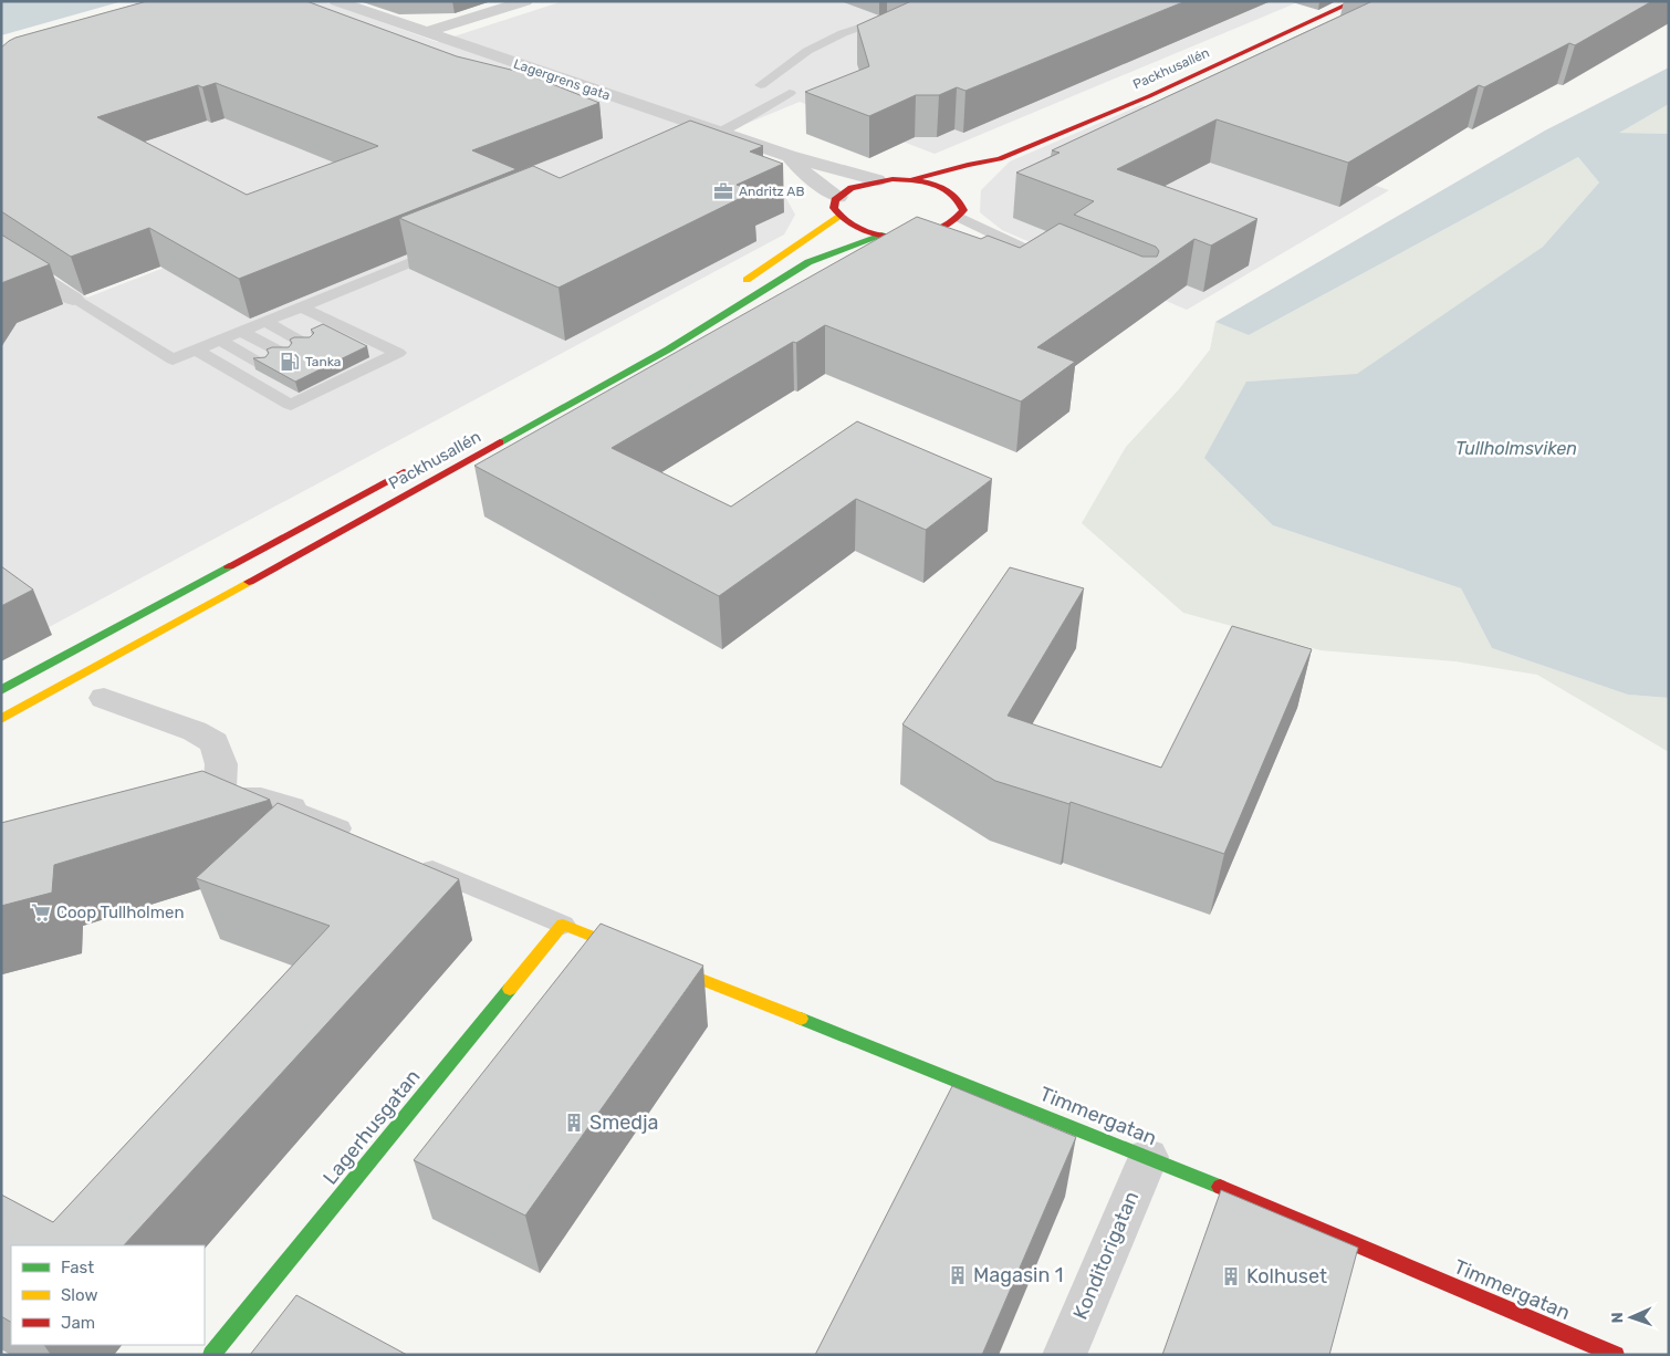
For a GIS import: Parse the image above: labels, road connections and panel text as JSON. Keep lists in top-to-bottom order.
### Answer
{
  "streets": {
    "street": [
      "Packhusallén",
      "Lagergrens gata",
      "Timmergatan",
      "Lagerhusgatan",
      "Konditorigatan"
    ]
  },
  "crossings": [
    ["Timmergatan", "Lagerhusgatan"],
    ["Timmergatan", "Konditorigatan"]
  ],
  "water": ["Tullholmsviken"],
  "places": {
    "office": ["Andritz AB"],
    "fuel station": ["Tanka"],
    "supermarket": ["Coop Tullholmen"],
    "building": ["Smedja", "Magasin 1", "Kolhuset"]
  },
  "legend": ["Fast", "Slow", "Jam"],
  "north": "left"
}
